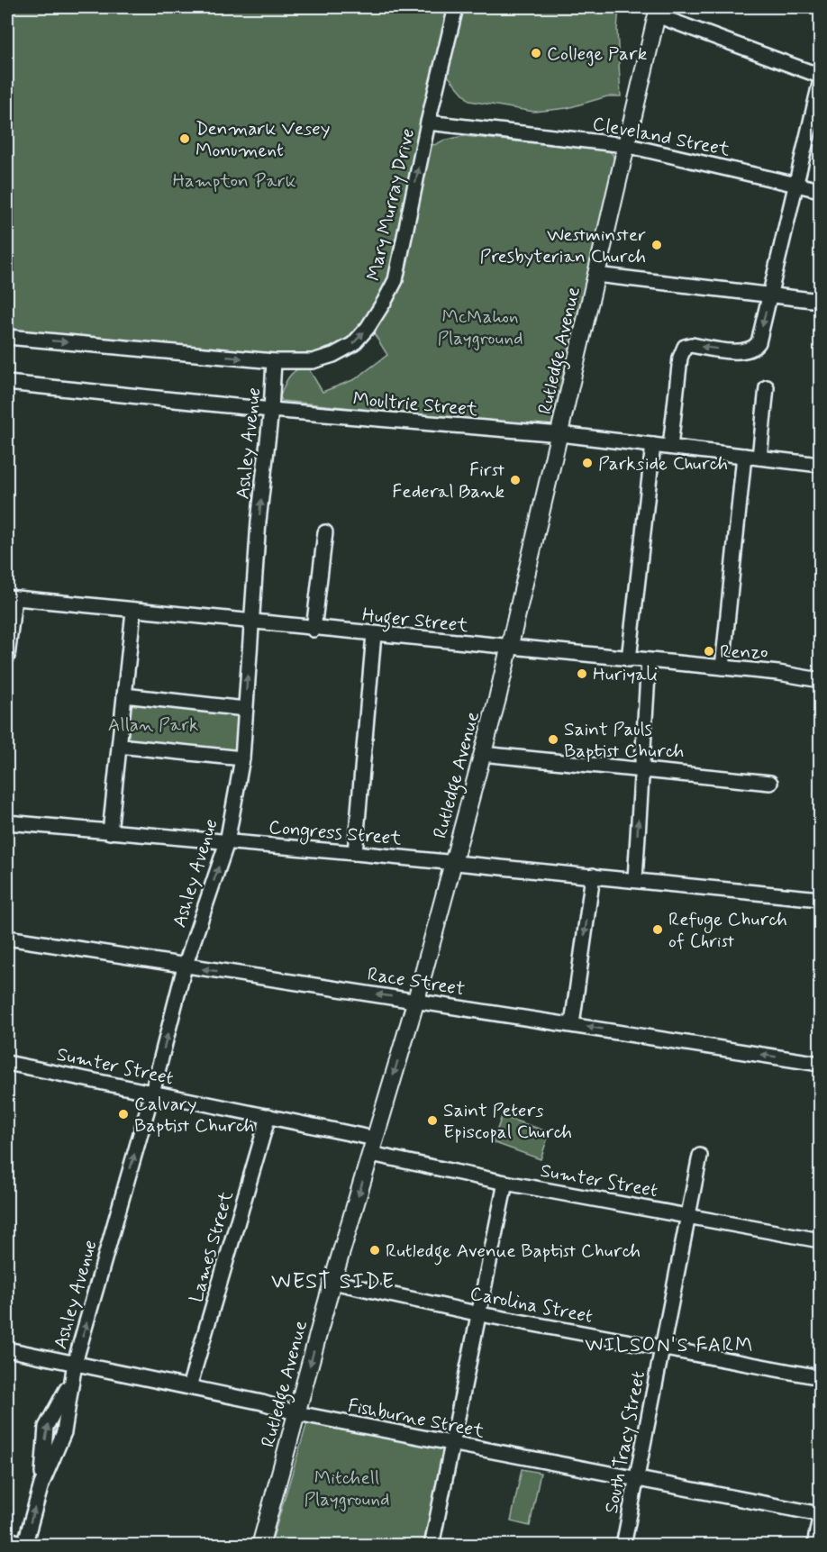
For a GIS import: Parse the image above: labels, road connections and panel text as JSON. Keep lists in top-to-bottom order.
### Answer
{
  "streets": {
    "main road": ["Rutledge Avenue"],
    "street": [
      "Cleveland Street",
      "Mary Murray Drive",
      "Moultrie Street",
      "Ashley Avenue",
      "Huger Street",
      "Congress Street",
      "Race Street",
      "Sumter Street",
      "Lames Street",
      "Carolina Street",
      "Fishburne Street",
      "South Tracy Street"
    ]
  },
  "crossings": [
    ["Cleveland Street", "Mary Murray Drive"],
    ["Cleveland Street", "Rutledge Avenue"],
    ["Mary Murray Drive", "Ashley Avenue"],
    ["Rutledge Avenue", "Moultrie Street"],
    ["Rutledge Avenue", "Huger Street"],
    ["Rutledge Avenue", "Congress Street"],
    ["Rutledge Avenue", "Race Street"],
    ["Rutledge Avenue", "Sumter Street"],
    ["Rutledge Avenue", "Carolina Street"],
    ["Rutledge Avenue", "Fishburne Street"],
    ["Moultrie Street", "Ashley Avenue"],
    ["Ashley Avenue", "Huger Street"],
    ["Ashley Avenue", "Congress Street"],
    ["Ashley Avenue", "Race Street"],
    ["Ashley Avenue", "Sumter Street"],
    ["Ashley Avenue", "Fishburne Street"],
    ["Sumter Street", "Lames Street"],
    ["Sumter Street", "South Tracy Street"],
    ["Lames Street", "Fishburne Street"],
    ["Carolina Street", "South Tracy Street"],
    ["Fishburne Street", "South Tracy Street"]
  ],
  "one_way": ["Mary Murray Drive", "Ashley Avenue", "Race Street"],
  "districts": ["WEST SIDE", "WILSON'S FARM"],
  "parks": [
    "Hampton Park",
    "McMahon Playground",
    "Allan Park",
    "Mitchell Playground"
  ],
  "places": [
    "College Park",
    "Denmark Vesey Monument",
    "Westminster Presbyterian Church",
    "Parkside Church",
    "First Federal Bank",
    "Renzo",
    "Huriyali",
    "Saint Pauls Baptist Church",
    "Refuge Church of Christ",
    "Calvary Baptist Church",
    "Saint Peters Episcopal Church",
    "Rutledge Avenue Baptist Church"
  ]
}
